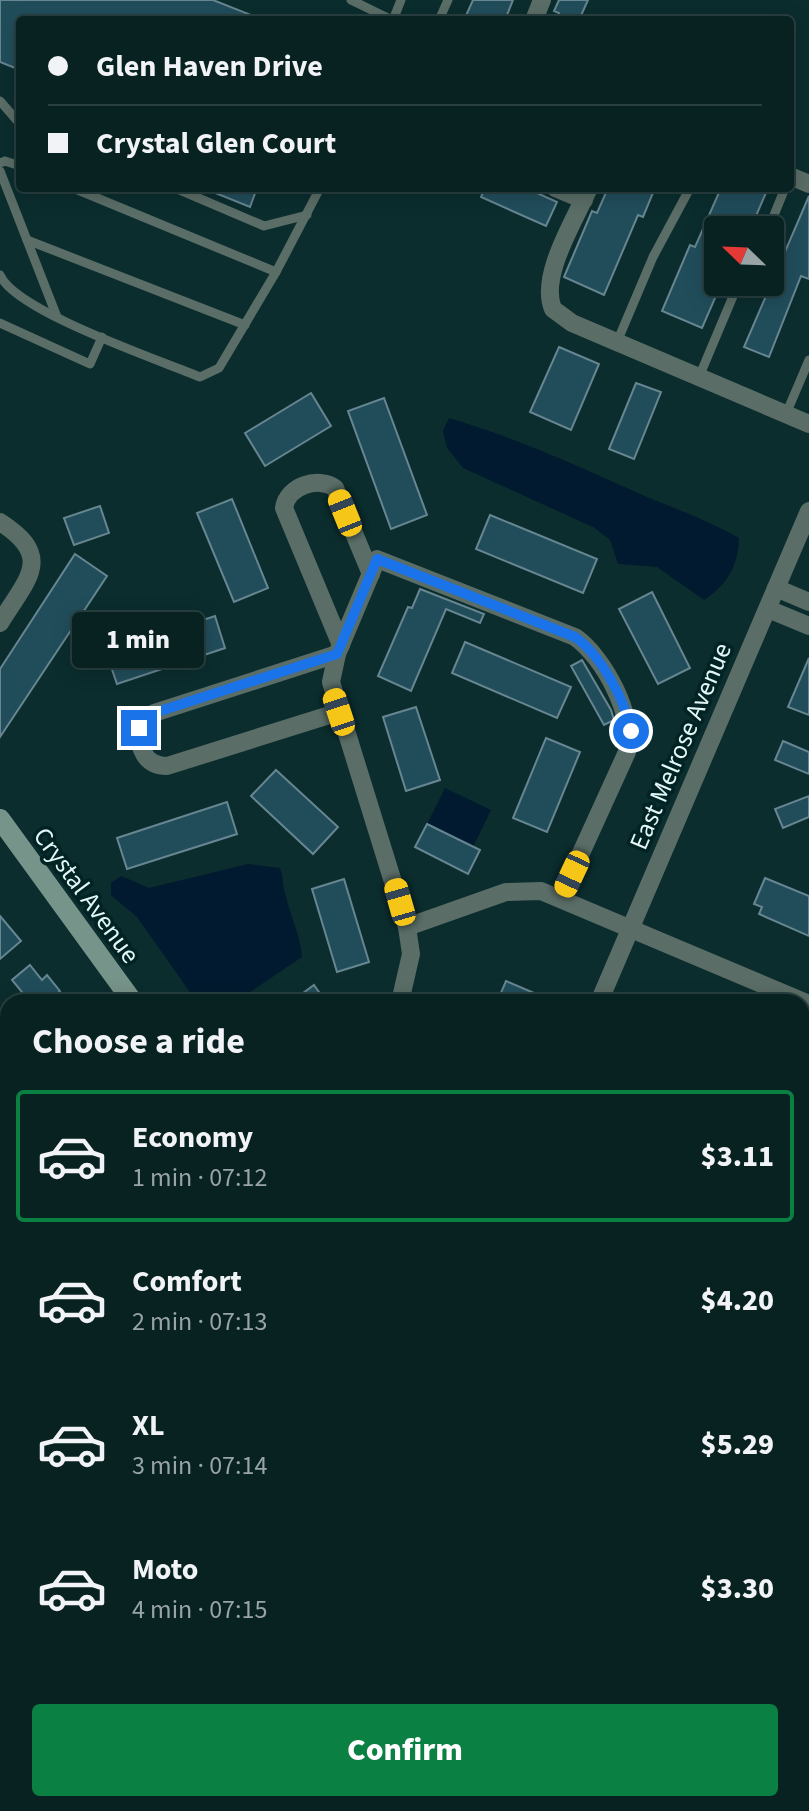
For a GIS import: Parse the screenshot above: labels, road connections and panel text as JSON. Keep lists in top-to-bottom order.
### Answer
{
  "streets": {
    "street": ["East Melrose Avenue", "Crystal Avenue"]
  },
  "north": "top left",
  "page": {
    "banner": ["Glen Haven Drive", "Crystal Glen Court"],
    "bubble": "1 min",
    "heading": "Choose a ride",
    "list": [
      {
        "name": "Economy",
        "note": "1 min · 07:12",
        "value": "$3.11"
      },
      {
        "name": "Comfort",
        "note": "2 min · 07:13",
        "value": "$4.20"
      },
      {
        "name": "XL",
        "note": "3 min · 07:14",
        "value": "$5.29"
      },
      {
        "name": "Moto",
        "note": "4 min · 07:15",
        "value": "$3.30"
      }
    ],
    "buttons": "Confirm"
  }
}
